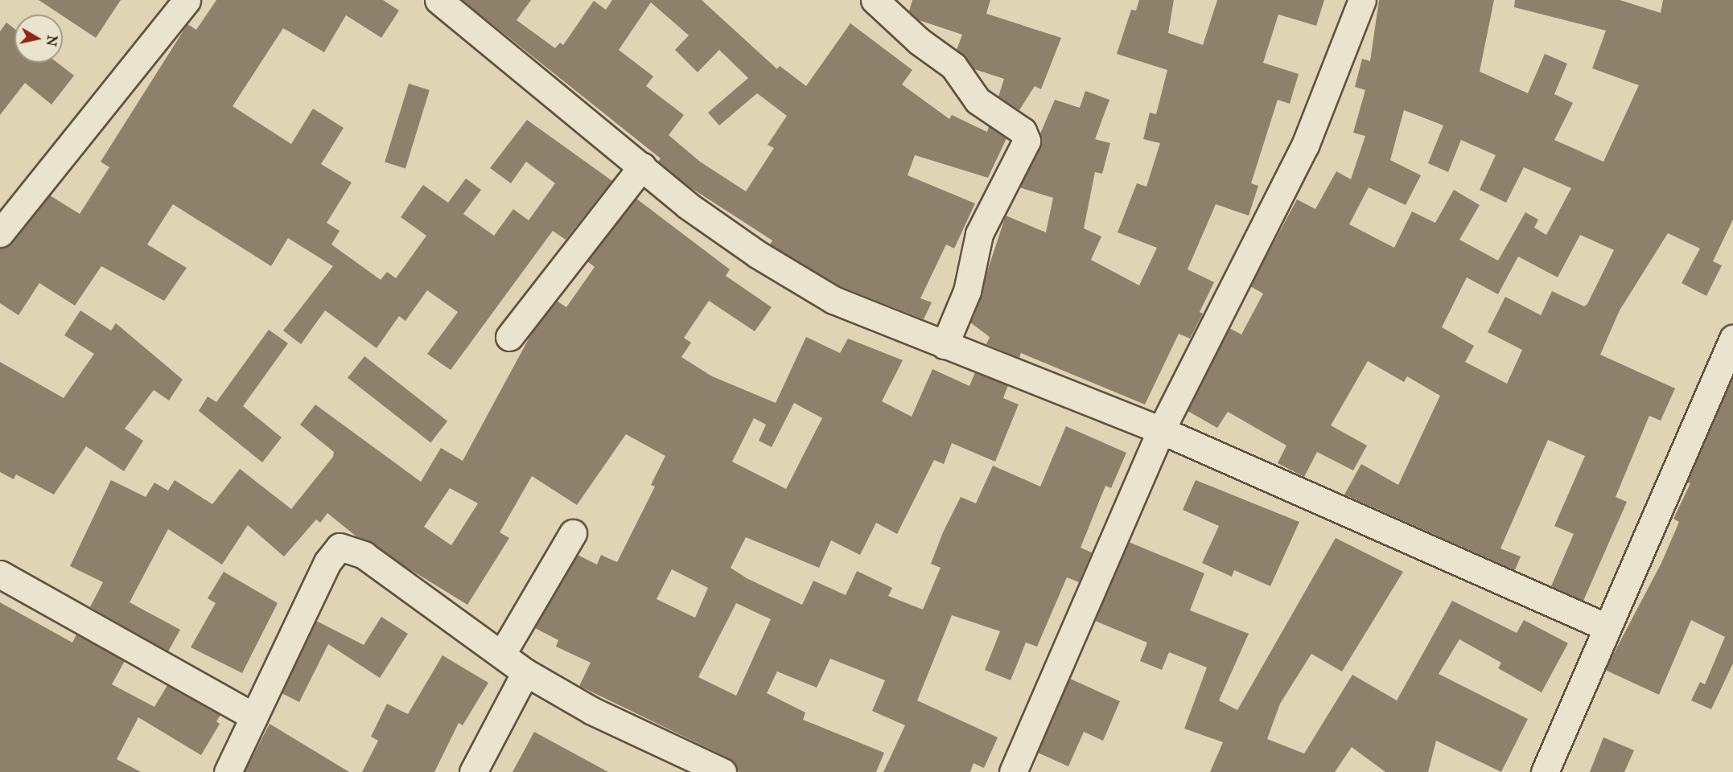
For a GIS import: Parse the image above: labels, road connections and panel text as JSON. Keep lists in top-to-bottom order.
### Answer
{
  "north": "right"
}
